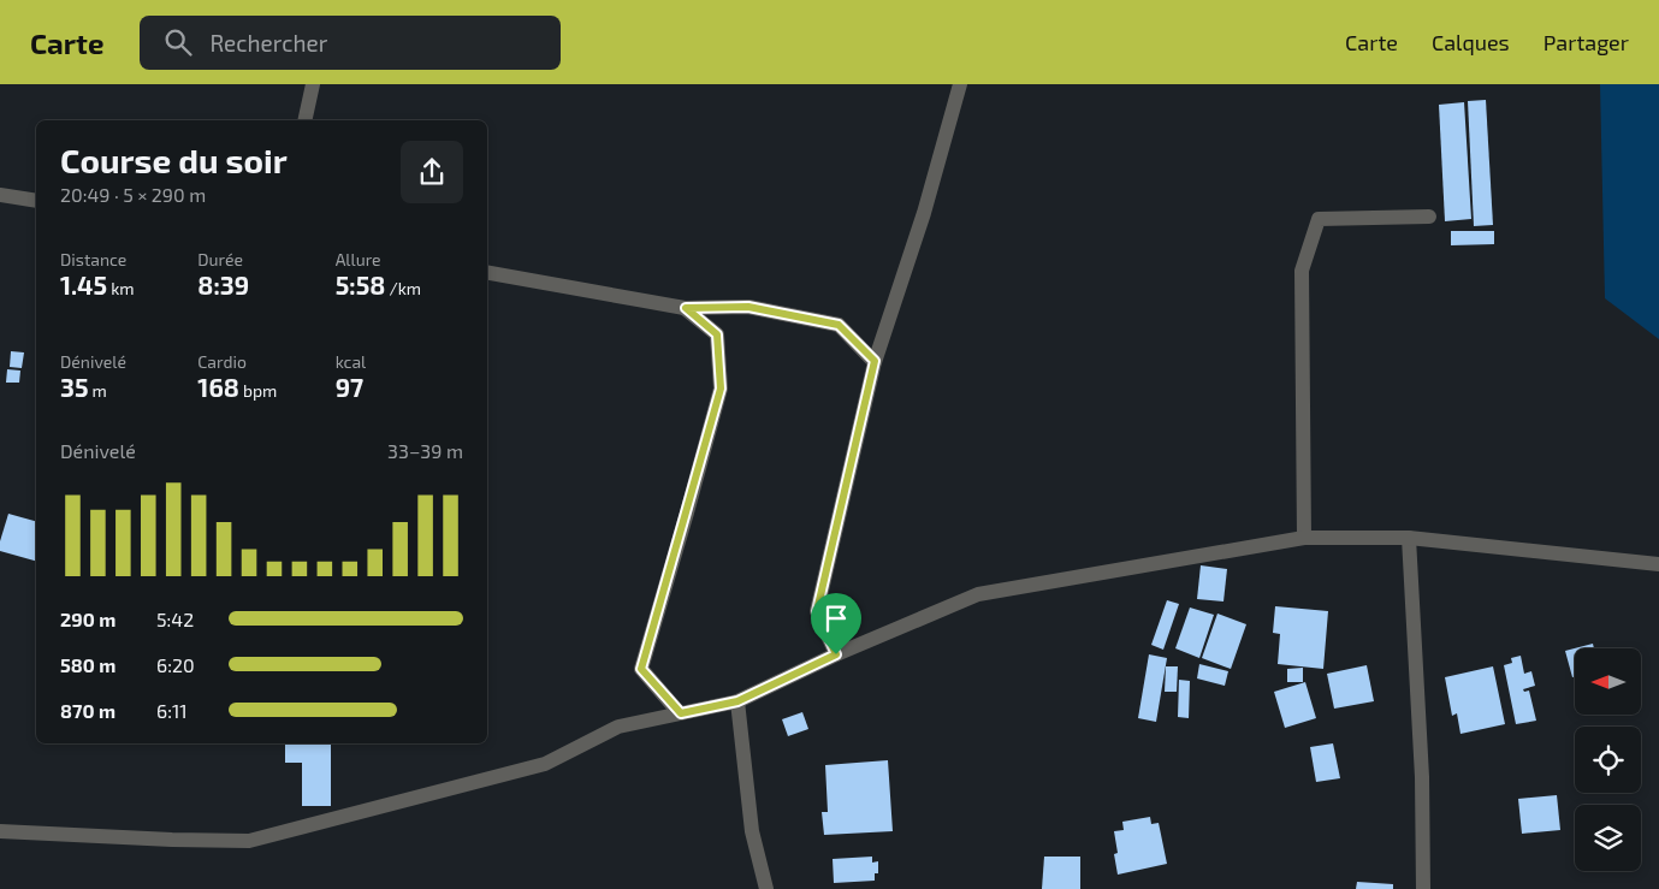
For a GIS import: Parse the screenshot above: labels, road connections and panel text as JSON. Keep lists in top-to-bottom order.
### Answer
{
  "north": "left",
  "page": {
    "header": "Carte",
    "search": "Rechercher",
    "nav": ["Carte", "Calques", "Partager"],
    "heading": ["Course du soir", "20:49 · 5 × 290 m"],
    "stats": [
      ["Distance", "1.45 km"],
      ["Durée", "8:39"],
      ["Allure", "5:58 /km"],
      ["Dénivelé", "35 m"],
      ["Cardio", "168 bpm"],
      ["kcal", "97"]
    ],
    "chart": ["Dénivelé", "33–39 m"],
    "list": [
      {
        "name": "290 m",
        "note": "5:42"
      },
      {
        "name": "580 m",
        "note": "6:20"
      },
      {
        "name": "870 m",
        "note": "6:11"
      }
    ]
  }
}
